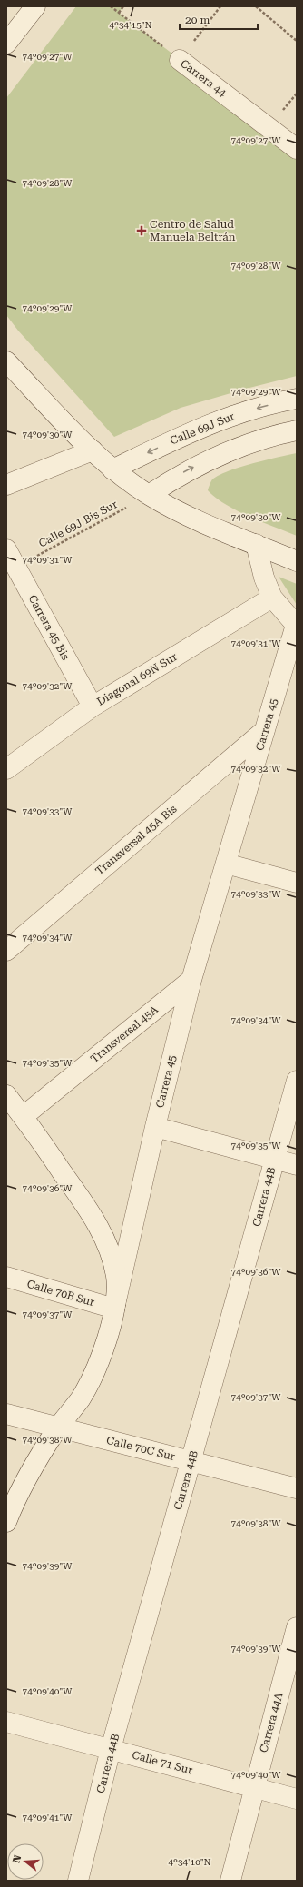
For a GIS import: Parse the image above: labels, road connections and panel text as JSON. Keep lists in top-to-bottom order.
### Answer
{
  "streets": {
    "street": [
      "Carrera 44",
      "Calle 69J Sur",
      "Carrera 45 Bis",
      "Diagonal 69N Sur",
      "Carrera 45",
      "Transversal 45A Bis",
      "Transversal 45A",
      "Carrera 44B",
      "Calle 70B Sur",
      "Calle 70C Sur",
      "Carrera 44A",
      "Calle 71 Sur"
    ],
    "path": ["Calle 69J Bis Sur"]
  },
  "crossings": [
    ["Calle 69J Bis Sur", "Carrera 45 Bis"],
    ["Carrera 45 Bis", "Diagonal 69N Sur"],
    ["Carrera 45", "Transversal 45A Bis"],
    ["Carrera 45", "Transversal 45A"],
    ["Carrera 45", "Calle 70B Sur"],
    ["Carrera 45", "Calle 70C Sur"],
    ["Carrera 44B", "Calle 70C Sur"],
    ["Carrera 44B", "Calle 71 Sur"],
    ["Carrera 44A", "Calle 71 Sur"]
  ],
  "places": {
    "health": ["Centro de Salud Manuela Beltrán"]
  },
  "scale_bar": "20 m",
  "north": "left",
  "coordinates": [
    "4°34'15\"N",
    "74°09'27\"W",
    "74°09'28\"W",
    "74°09'29\"W",
    "74°09'30\"W",
    "74°09'31\"W",
    "74°09'32\"W",
    "74°09'33\"W",
    "74°09'34\"W",
    "74°09'35\"W",
    "74°09'36\"W",
    "74°09'37\"W",
    "74°09'38\"W",
    "74°09'39\"W",
    "74°09'40\"W",
    "74°09'41\"W",
    "4°34'10\"N"
  ]
}
